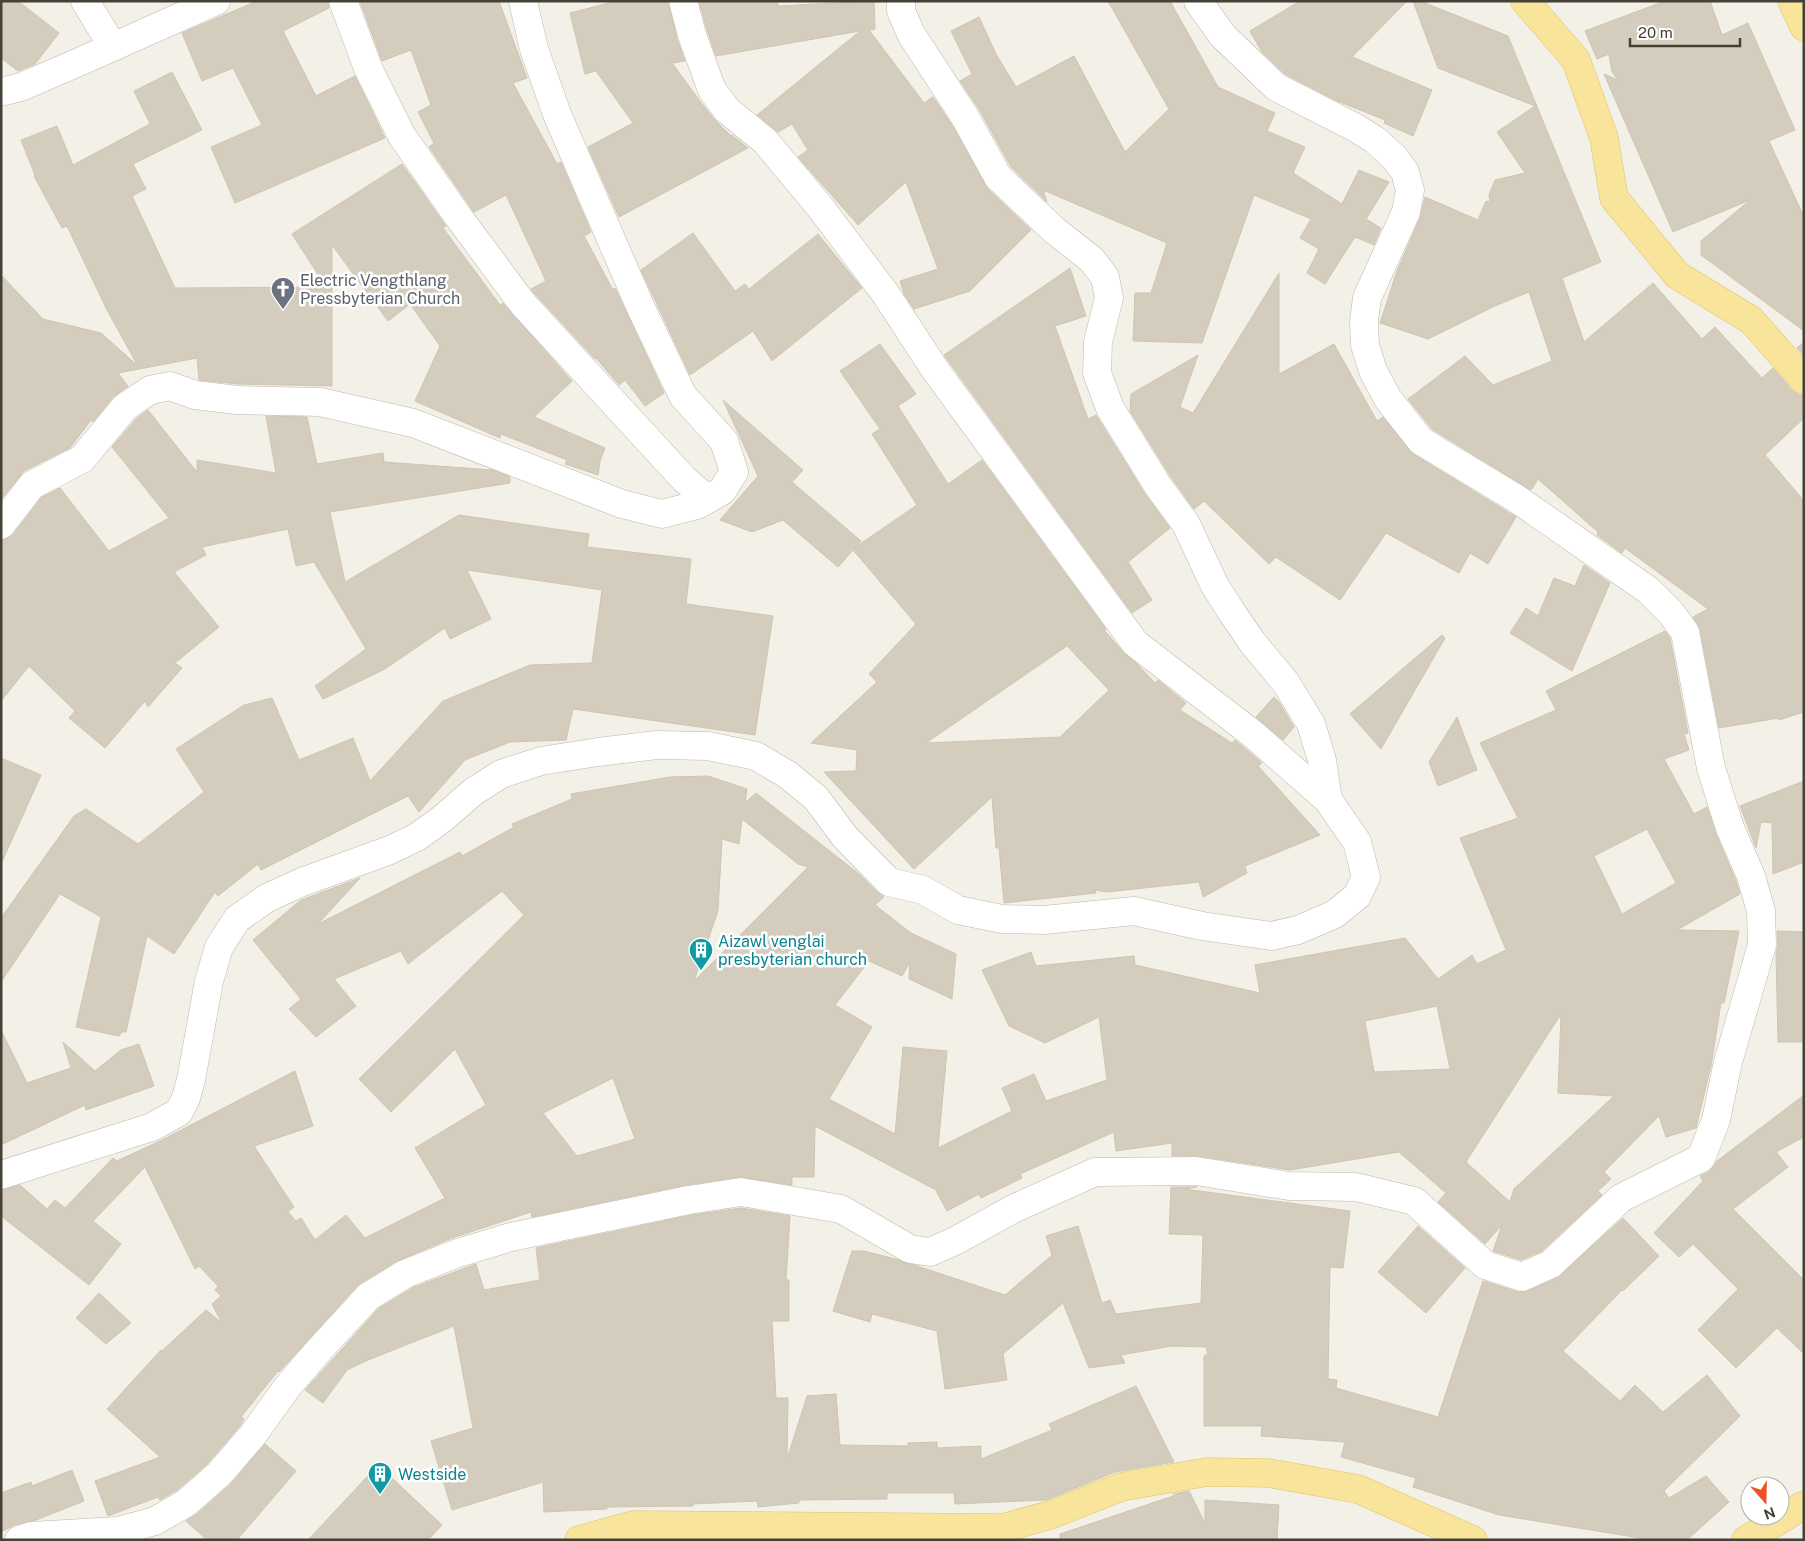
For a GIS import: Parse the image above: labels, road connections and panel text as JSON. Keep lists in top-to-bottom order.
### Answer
{
  "places": {
    "church": ["Electric Vengthlang Pressbyterian Church"],
    "building": ["Aizawl venglai presbyterian church", "Westside"]
  },
  "scale_bar": "20 m",
  "north": "bottom"
}
